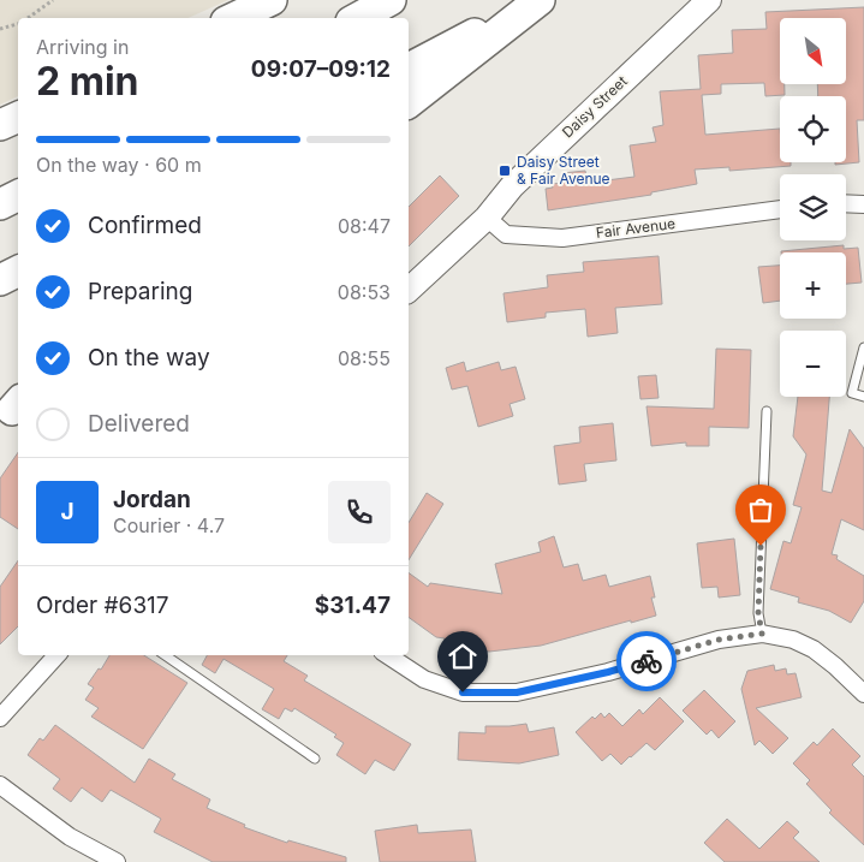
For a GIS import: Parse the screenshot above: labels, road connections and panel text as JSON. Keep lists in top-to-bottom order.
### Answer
{
  "streets": {
    "street": ["Daisy Street", "Fair Avenue"]
  },
  "crossings": [
    ["Daisy Street", "Fair Avenue"]
  ],
  "places": {
    "transit": ["Daisy Street & Fair Avenue"]
  },
  "north": "bottom right",
  "page": {
    "map_buttons": ["+", "−"],
    "heading": ["2 min", "Arriving in", "09:07–09:12"],
    "panel": [
      "Jordan",
      "Courier · 4.7",
      "Order #6317",
      "$31.47"
    ],
    "bar": "On the way · 60 m",
    "list": [
      ["Confirmed", "08:47"],
      ["Preparing", "08:53"],
      ["On the way", "08:55"],
      "Delivered"
    ],
    "round": "J"
  }
}
